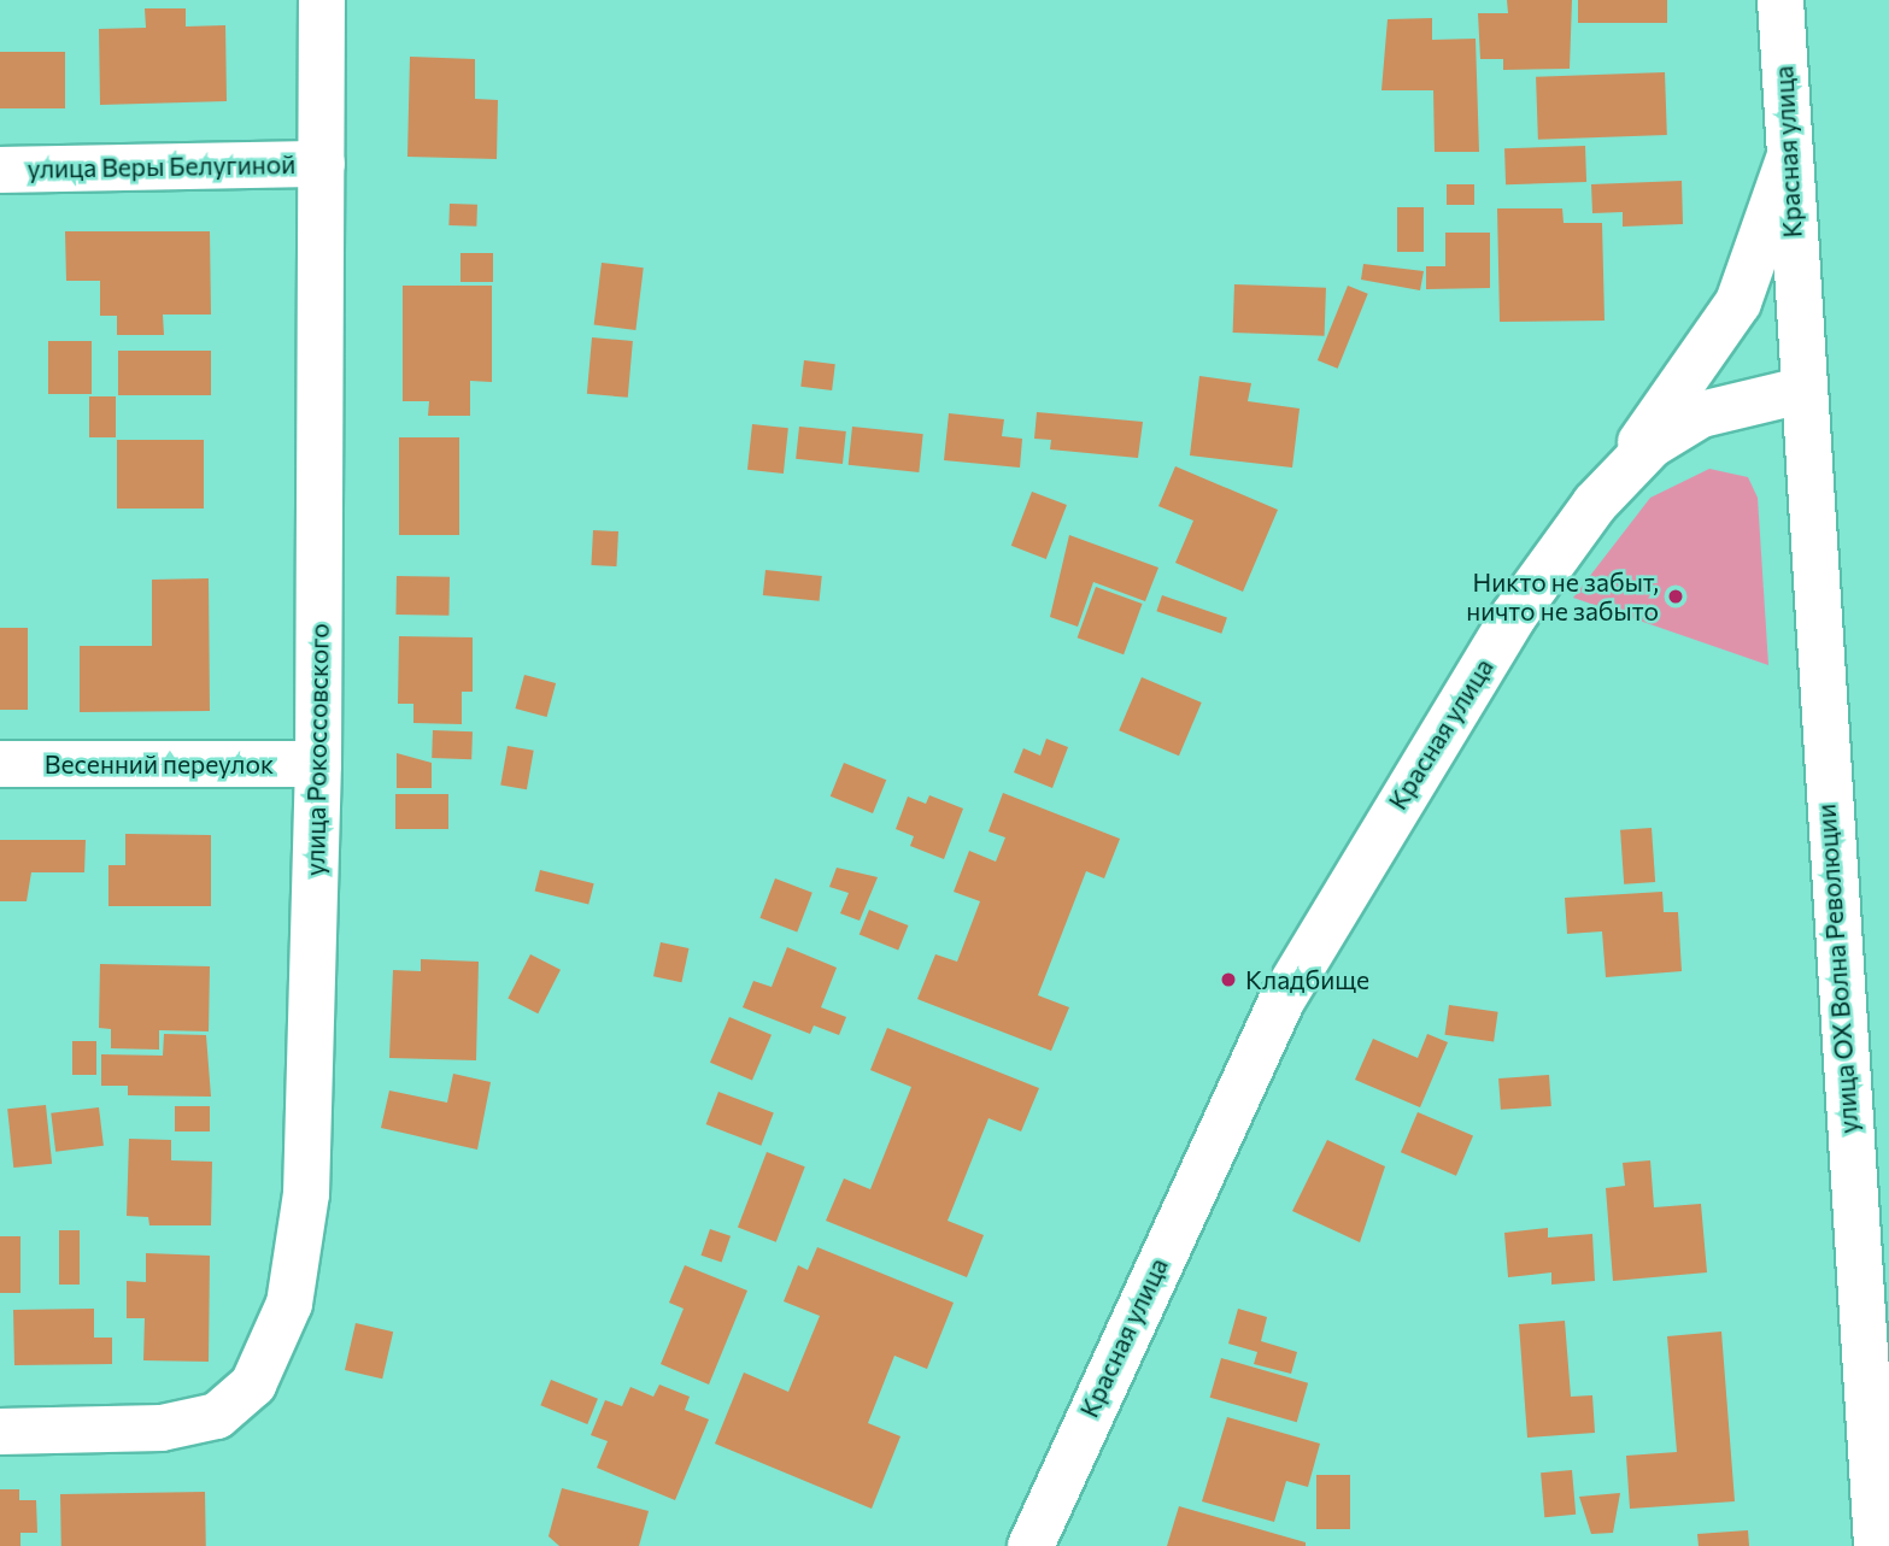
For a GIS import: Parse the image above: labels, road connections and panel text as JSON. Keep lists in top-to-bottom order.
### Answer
{
  "streets": {
    "street": [
      "Красная улица",
      "улица Веры Белугиной",
      "улица Рокоссовского",
      "Весенний переулок",
      "улица ОХ Волна Революции"
    ]
  },
  "crossings": [
    ["Красная улица", "улица ОХ Волна Революции"],
    ["улица Веры Белугиной", "улица Рокоссовского"],
    ["улица Рокоссовского", "Весенний переулок"]
  ],
  "places": ["Никто не забыт, ничто не забыто", "Кладбище"]
}
